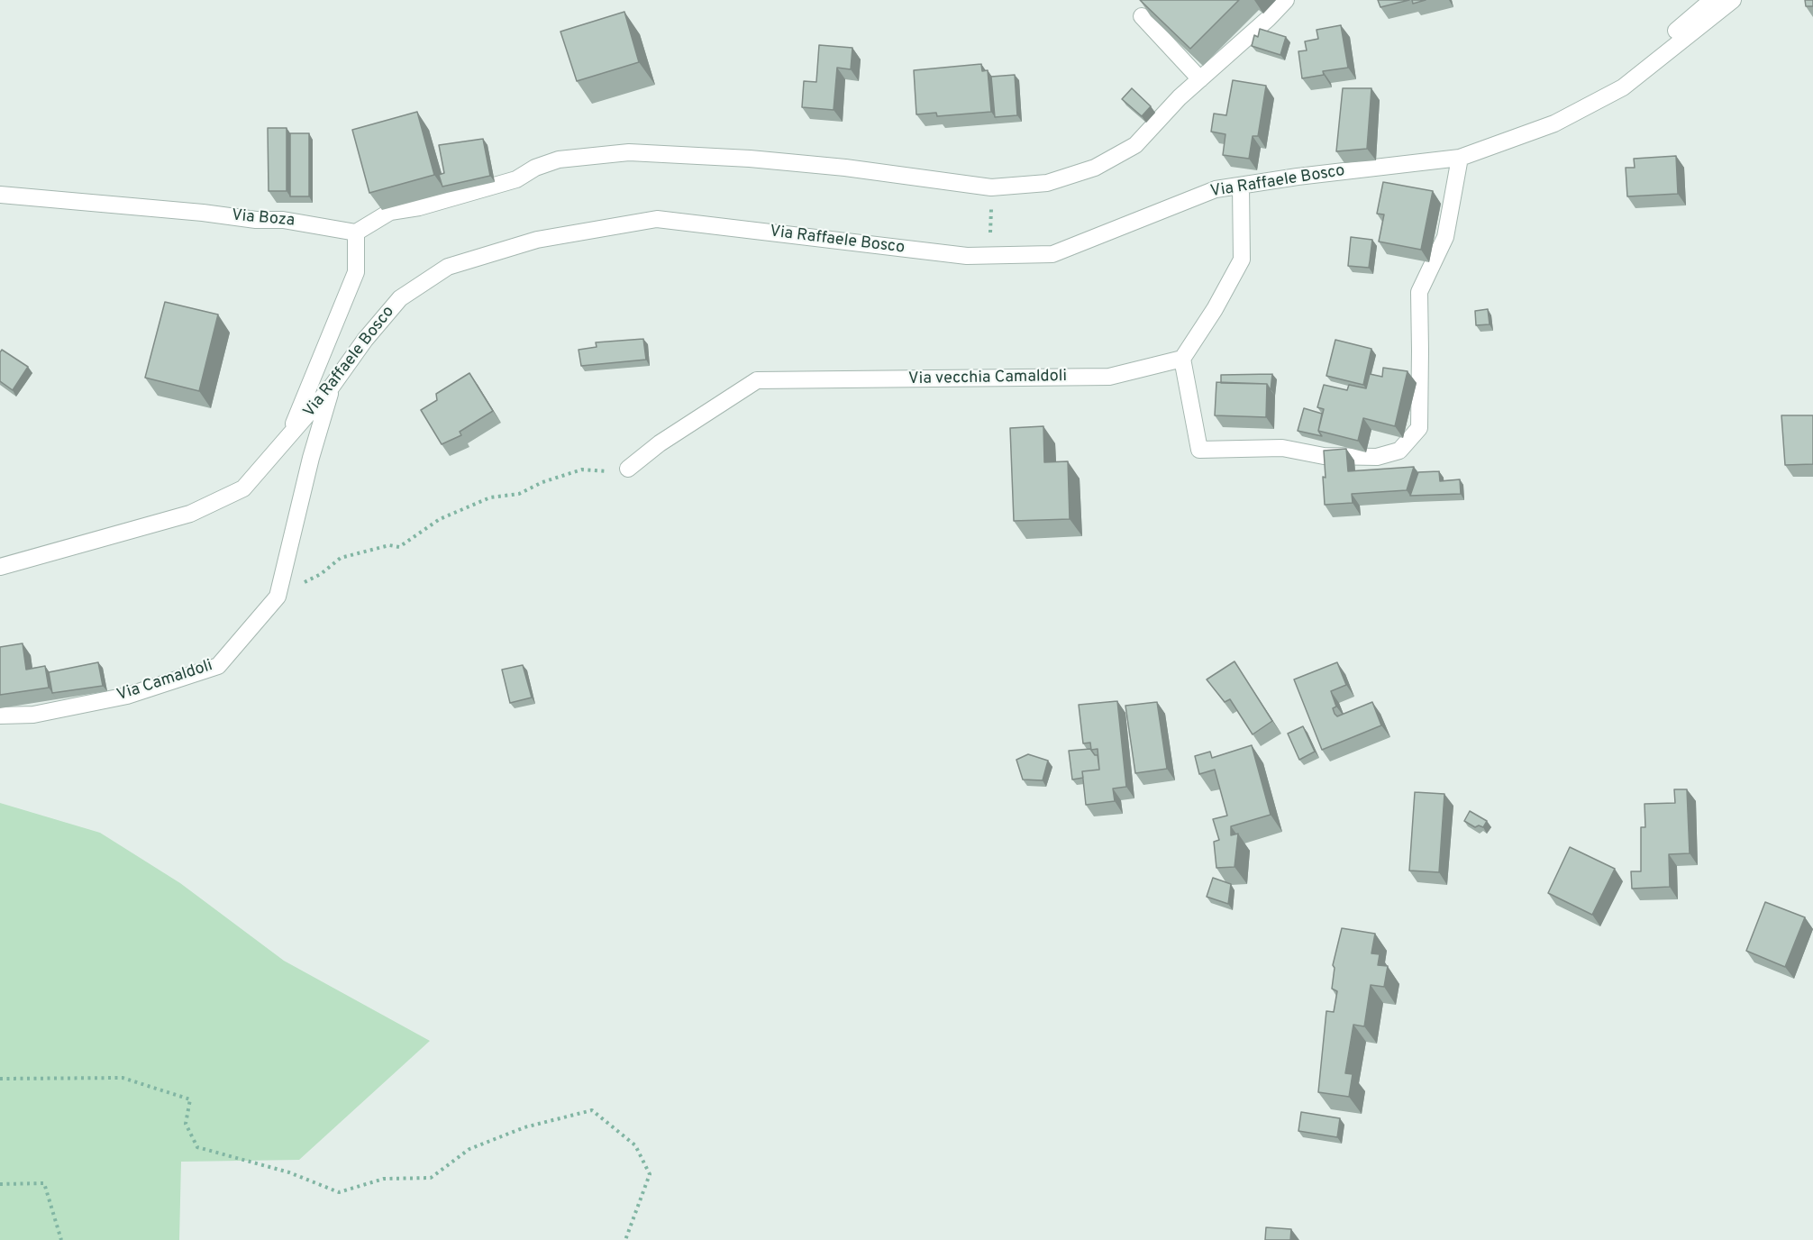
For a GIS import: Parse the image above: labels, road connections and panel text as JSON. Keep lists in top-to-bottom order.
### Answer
{
  "streets": {
    "street": [
      "Via Raffaele Bosco",
      "Via Boza",
      "Via vecchia Camaldoli",
      "Via Camaldoli"
    ]
  },
  "crossings": [
    ["Via Raffaele Bosco", "Via Camaldoli"]
  ]
}
